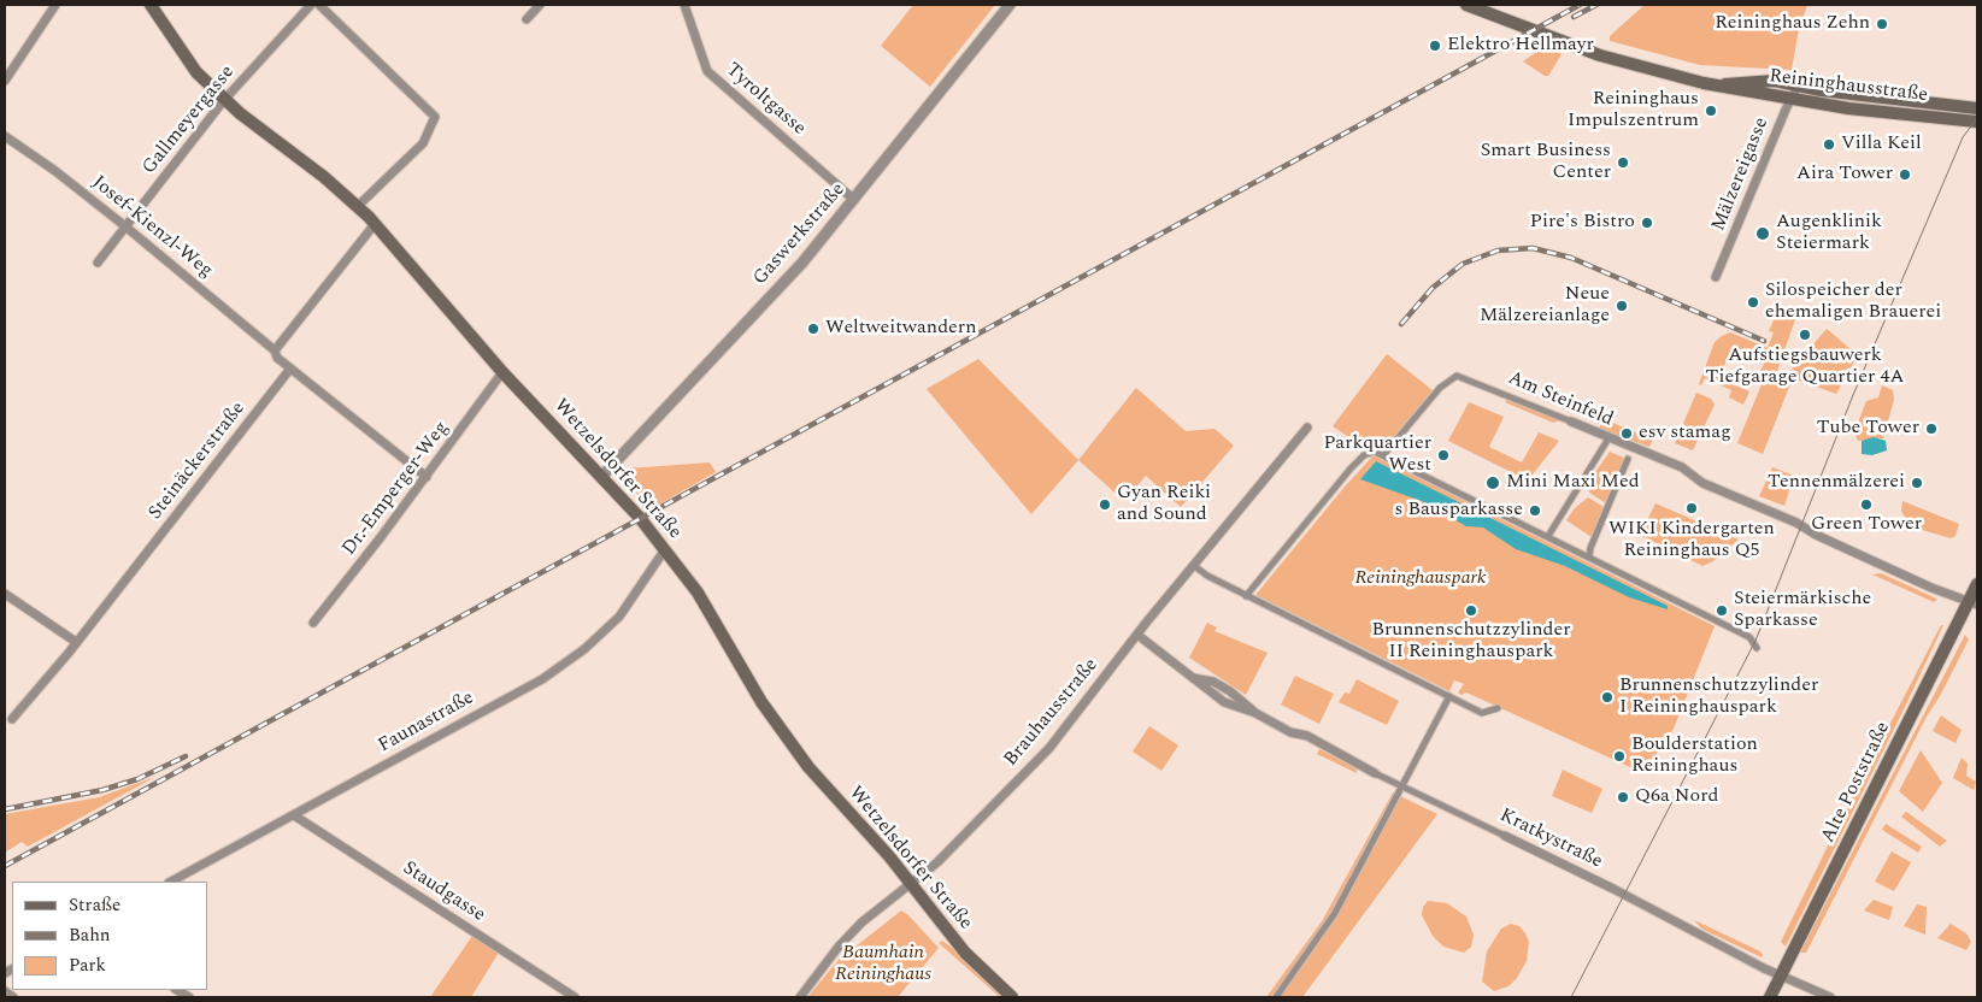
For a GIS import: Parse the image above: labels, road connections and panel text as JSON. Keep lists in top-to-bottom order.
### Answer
{
  "streets": {
    "main road": ["Reininghausstraße", "Wetzelsdorfer Straße", "Alte Poststraße"],
    "street": [
      "Tyroltgasse",
      "Gallmeyergasse",
      "Mälzereigasse",
      "Josef-Kienzl-Weg",
      "Gaswerkstraße",
      "Am Steinfeld",
      "Steinäckerstraße",
      "Dr.-Emperger-Weg",
      "Brauhausstraße",
      "Faunastraße",
      "Kratkystraße",
      "Staudgasse"
    ]
  },
  "crossings": [
    ["Reininghausstraße", "Mälzereigasse"],
    ["Tyroltgasse", "Gaswerkstraße"],
    ["Gallmeyergasse", "Josef-Kienzl-Weg"],
    ["Gallmeyergasse", "Wetzelsdorfer Straße"],
    ["Gaswerkstraße", "Wetzelsdorfer Straße"],
    ["Am Steinfeld", "Alte Poststraße"],
    ["Wetzelsdorfer Straße", "Dr.-Emperger-Weg"],
    ["Wetzelsdorfer Straße", "Brauhausstraße"],
    ["Wetzelsdorfer Straße", "Faunastraße"],
    ["Brauhausstraße", "Kratkystraße"],
    ["Faunastraße", "Staudgasse"],
    ["Alte Poststraße", "Kratkystraße"]
  ],
  "parks": ["Reininghauspark", "Baumhain Reininghaus"],
  "places": [
    "Reininghaus Zehn",
    "Elektro Hellmayr",
    "Reininghaus Impulszentrum",
    "Villa Keil",
    "Smart Business Center",
    "Aira Tower",
    "Pire's Bistro",
    "Augenklinik Steiermark",
    "Silospeicher der ehemaligen Brauerei",
    "Neue Mälzereianlage",
    "Weltweitwandern",
    "Aufstiegsbauwerk Tiefgarage Quartier 4A",
    "Tube Tower",
    "esv stamag",
    "Parkquartier West",
    "Mini Maxi Med",
    "Tennenmälzerei",
    "Gyan Reiki and Sound",
    "Green Tower",
    "WIKI Kindergarten Reininghaus Q5",
    "s Bausparkasse",
    "Brunnenschutzzylinder II Reininghauspark",
    "Steiermärkische Sparkasse",
    "Brunnenschutzzylinder I Reininghauspark",
    "Boulderstation Reininghaus",
    "Q6a Nord"
  ],
  "legend": ["Straße", "Bahn", "Park"]
}
